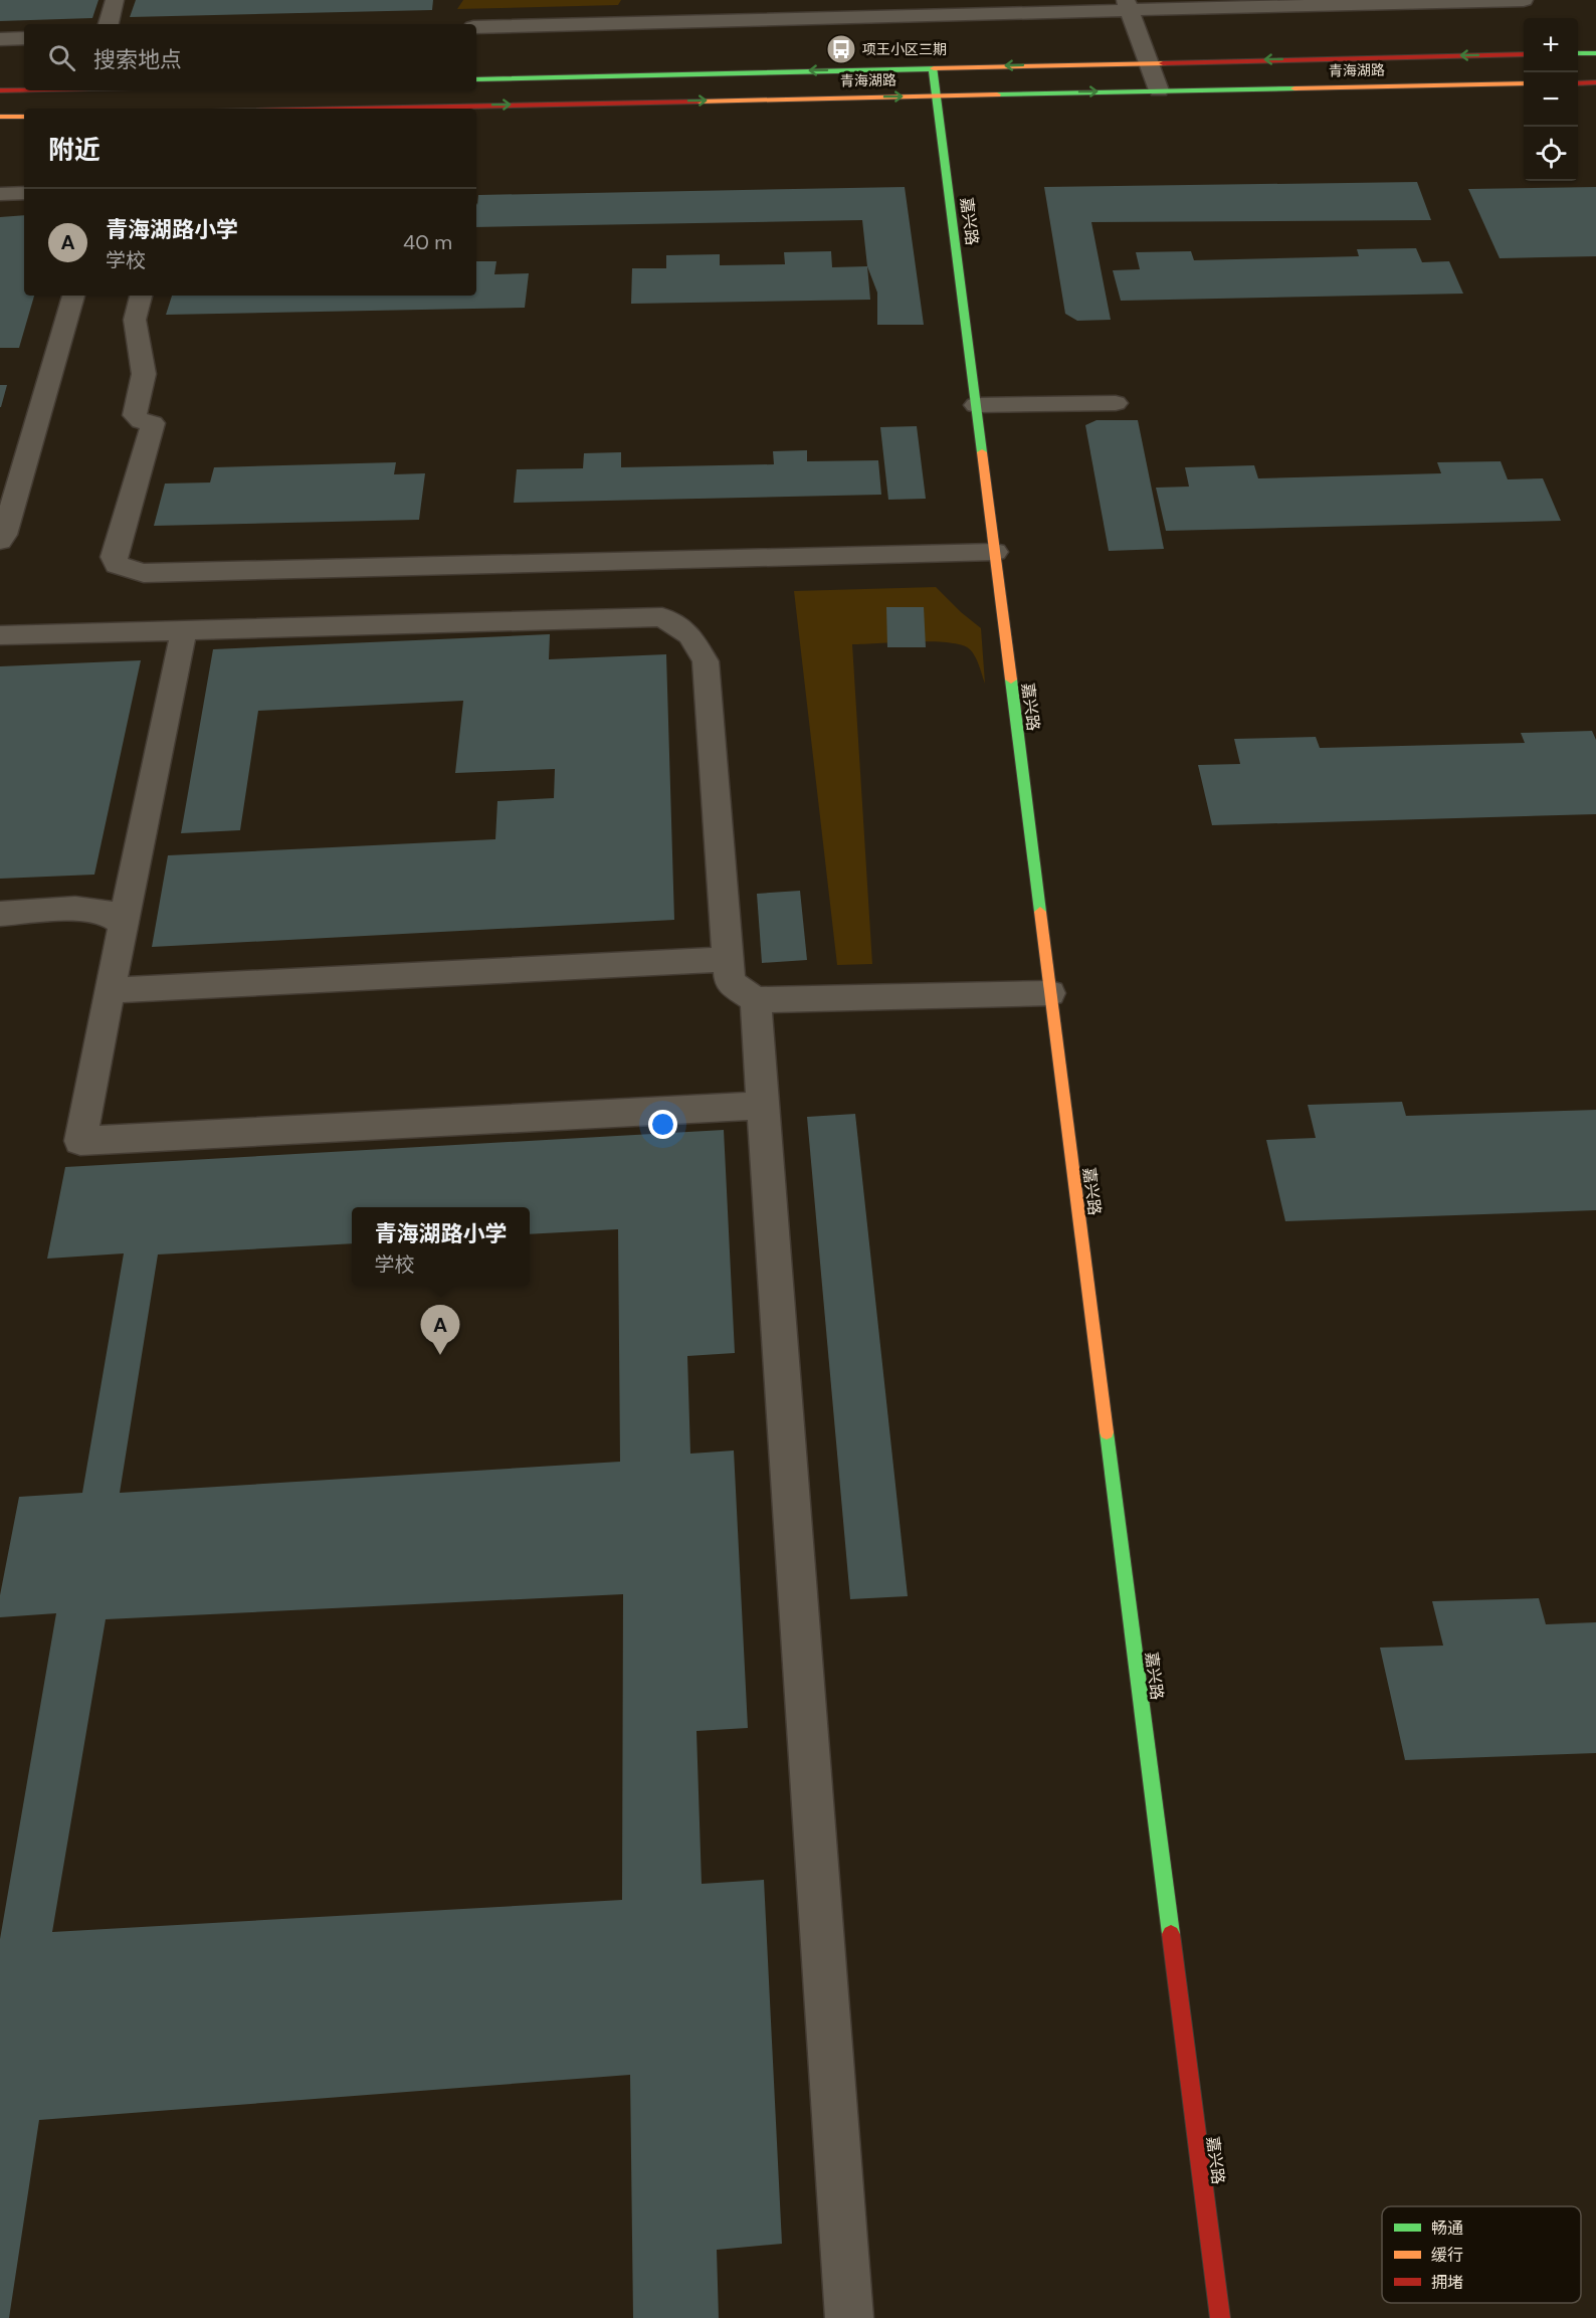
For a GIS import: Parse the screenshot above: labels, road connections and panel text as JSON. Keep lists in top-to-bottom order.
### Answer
{
  "streets": {
    "main road": ["青海湖路", "嘉兴路"]
  },
  "crossings": [
    ["青海湖路", "嘉兴路"]
  ],
  "places": {
    "bus stop": ["项王小区三期"]
  },
  "legend": ["畅通", "缓行", "拥堵"],
  "page": {
    "map_buttons": ["+", "−"],
    "search": "搜索地点",
    "heading": "附近",
    "list": [
      {
        "mark": "A",
        "name": "青海湖路小学",
        "note": "学校",
        "value": "40 m"
      }
    ],
    "popup": ["青海湖路小学", "学校"],
    "pins": "A"
  }
}
